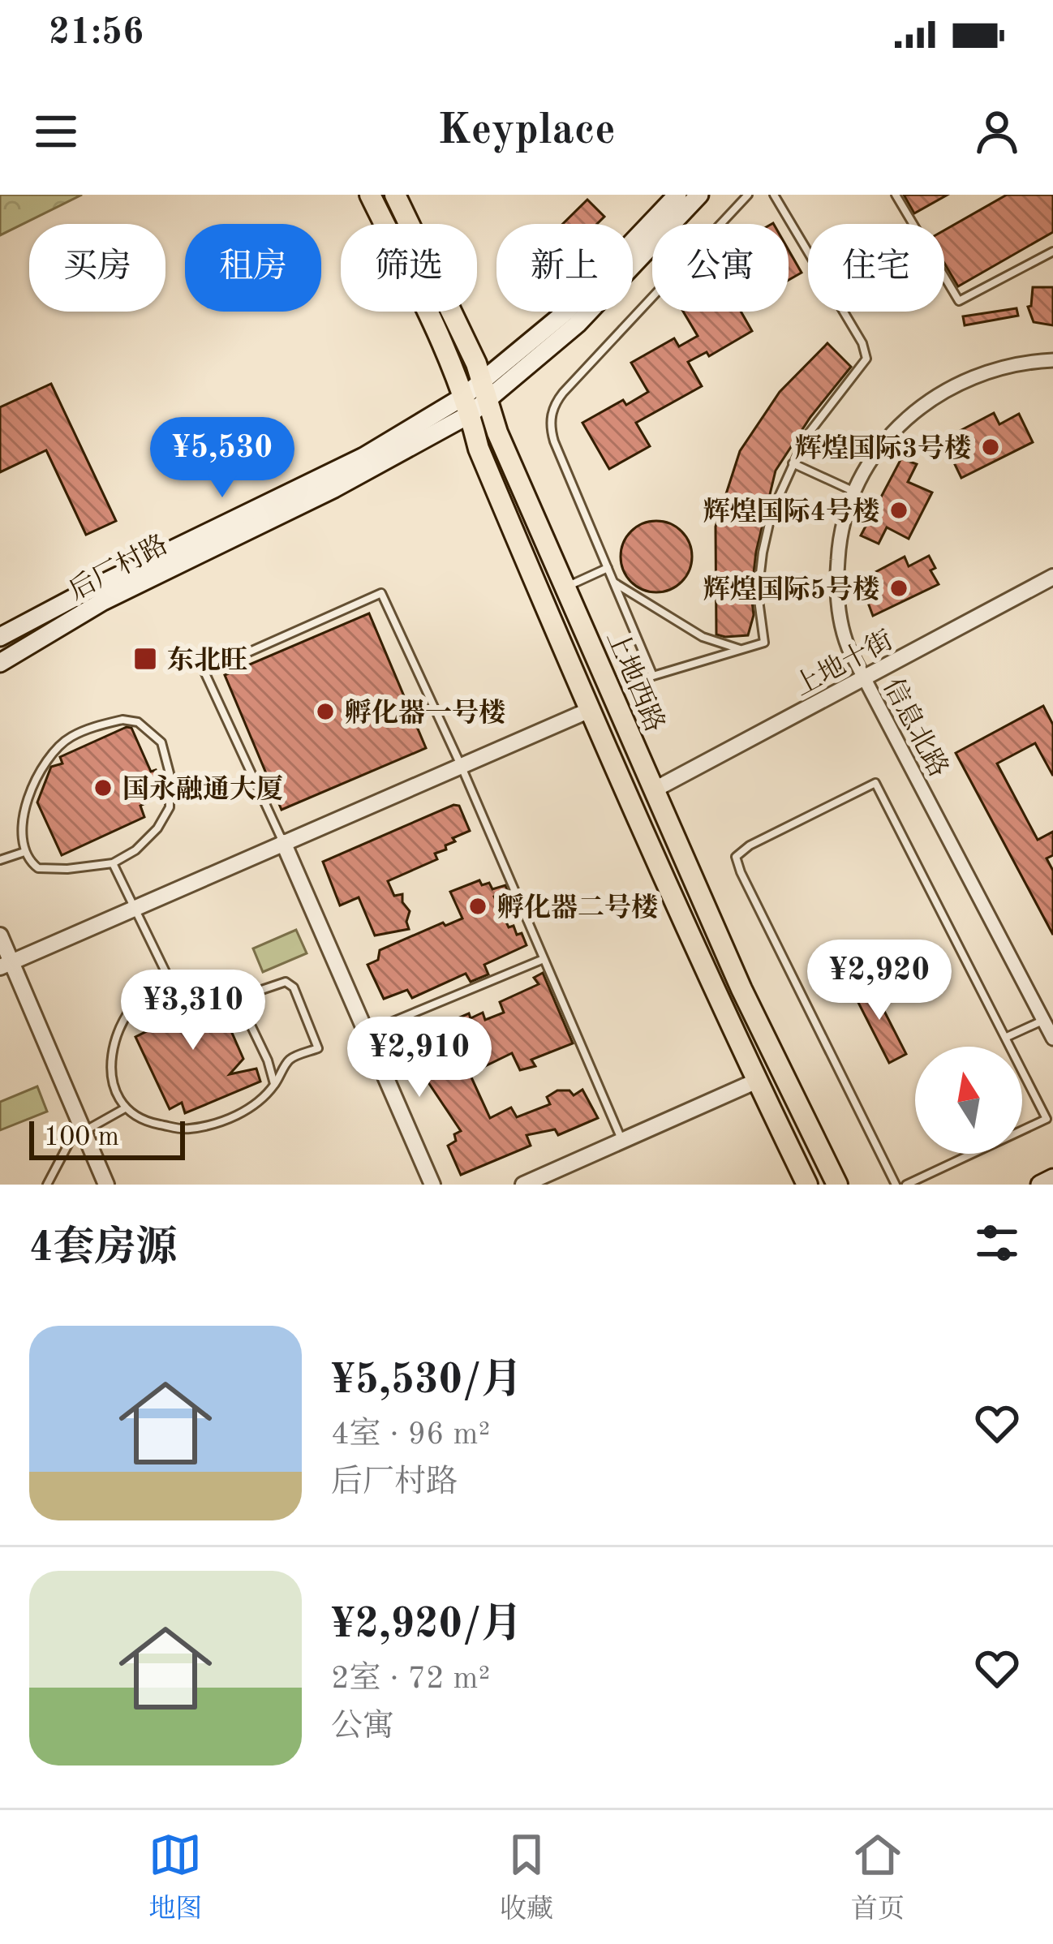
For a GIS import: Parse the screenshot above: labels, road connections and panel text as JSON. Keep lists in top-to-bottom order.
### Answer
{
  "streets": {
    "main road": ["后厂村路", "上地西路"],
    "street": ["上地十街", "信息北路"]
  },
  "crossings": [
    ["后厂村路", "上地西路"],
    ["上地十街", "上地西路"],
    ["上地十街", "信息北路"]
  ],
  "places": {
    "other": [
      "辉煌国际3号楼",
      "辉煌国际4号楼",
      "辉煌国际5号楼",
      "孵化器一号楼",
      "国永融通大厦",
      "孵化器二号楼"
    ],
    "transit": ["东北旺"]
  },
  "scale_bar": "100 m",
  "north": "top",
  "page": {
    "status": "21:56",
    "header": "Keyplace",
    "chip": [
      "买房",
      "租房",
      "筛选",
      "新上",
      "公寓",
      "住宅"
    ],
    "price": [
      "¥5,530",
      "¥2,920",
      "¥3,310",
      "¥2,910"
    ],
    "scale": "100 m",
    "heading": "4套房源",
    "list": [
      {
        "name": "¥5,530/月",
        "note": "4室 · 96 m² · 后厂村路"
      },
      {
        "name": "¥2,920/月",
        "note": "2室 · 72 m² · 公寓"
      }
    ],
    "tabs": ["地图", "收藏", "首页"]
  }
}
